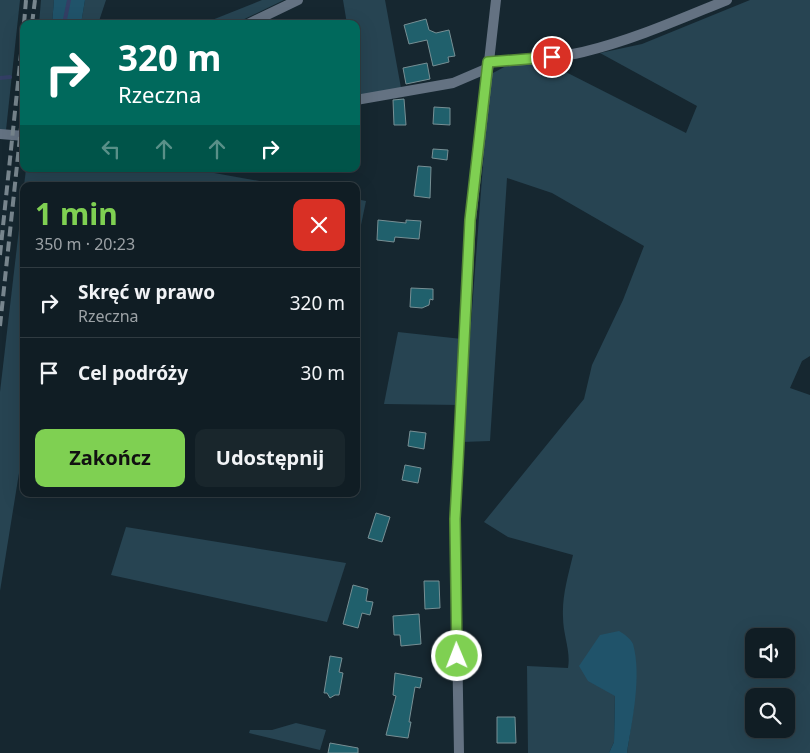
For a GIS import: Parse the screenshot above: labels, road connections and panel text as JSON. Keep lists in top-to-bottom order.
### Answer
{
  "page": {
    "turn": ["320 m", "Rzeczna"],
    "heading": ["1 min", "350 m · 20:23"],
    "list": [
      {
        "name": "Skręć w prawo",
        "note": "Rzeczna",
        "value": "320 m"
      },
      {
        "name": "Cel podróży",
        "value": "30 m"
      }
    ],
    "buttons": ["Zakończ", "Udostępnij"]
  }
}
